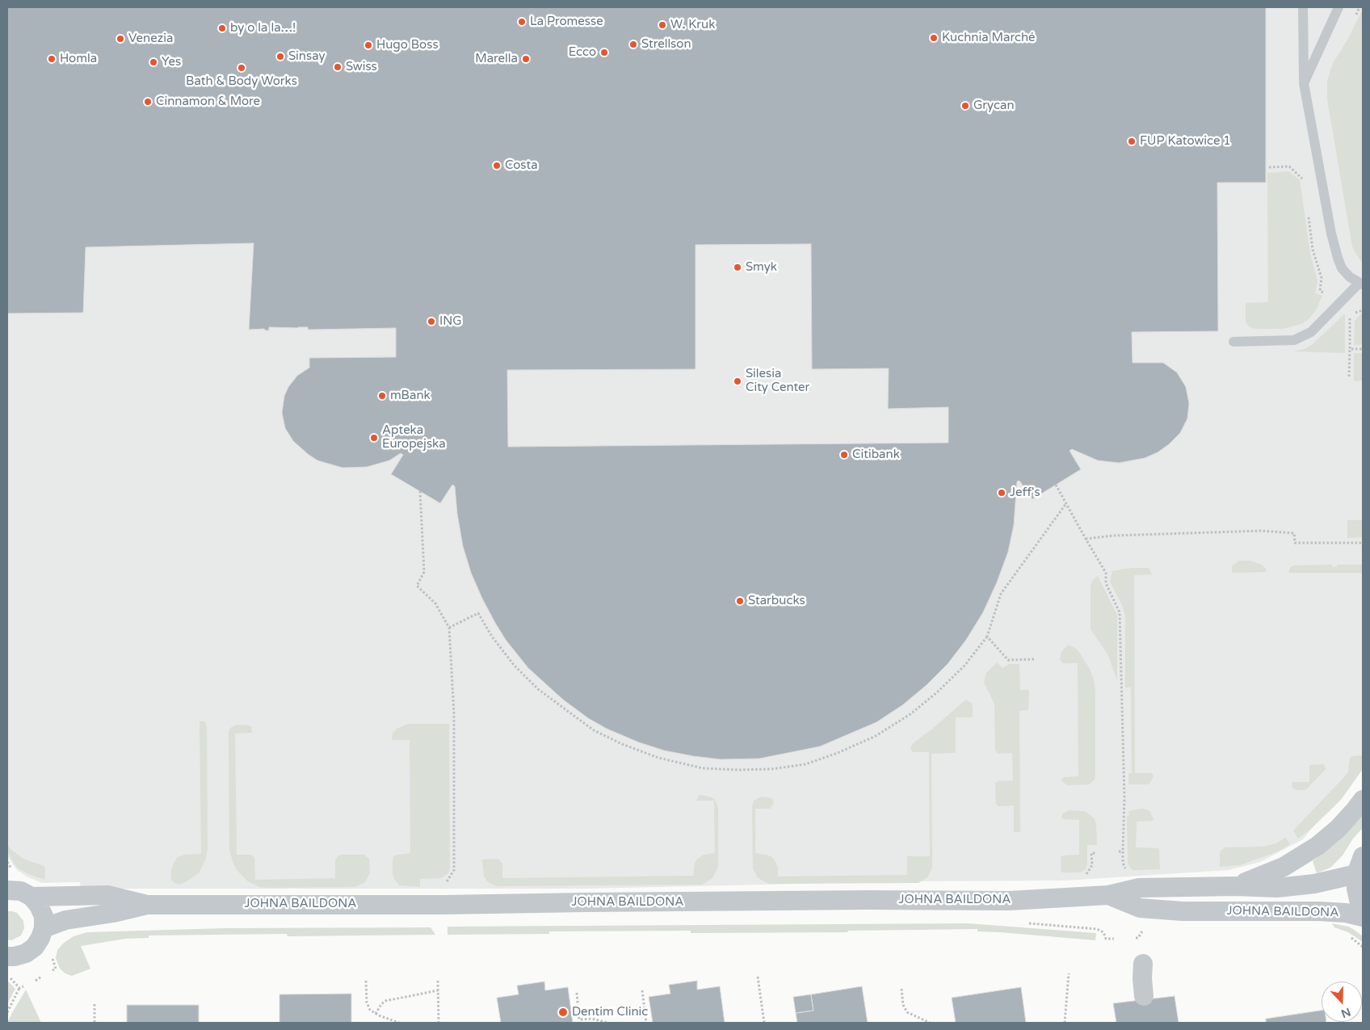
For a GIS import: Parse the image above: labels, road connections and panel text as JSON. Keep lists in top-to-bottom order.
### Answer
{
  "streets": {
    "street": ["JOHNA BAILDONA"]
  },
  "places": [
    "La Promesse",
    "W. Kruk",
    "by o la la…!",
    "Kuchnia Marché",
    "Venezia",
    "Strellson",
    "Hugo Boss",
    "Ecco",
    "Sinsay",
    "Homla",
    "Marella",
    "Yes",
    "Swiss",
    "Bath & Body Works",
    "Cinnamon & More",
    "Grycan",
    "FUP Katowice 1",
    "Costa",
    "Smyk",
    "ING",
    "Silesia City Center",
    "mBank",
    "Apteka Europejska",
    "Citibank",
    "Jeff's",
    "Starbucks",
    "Dentim Clinic"
  ],
  "north": "bottom"
}
